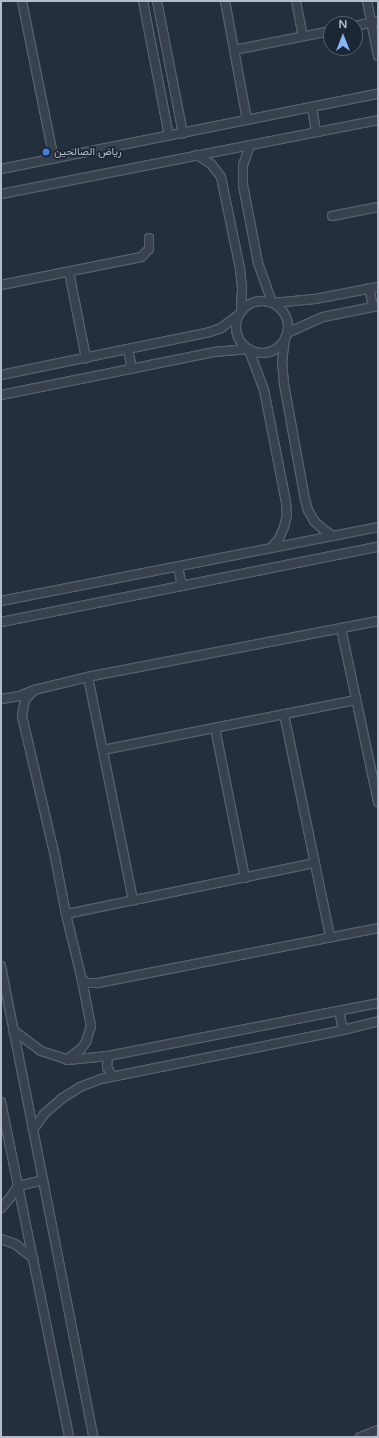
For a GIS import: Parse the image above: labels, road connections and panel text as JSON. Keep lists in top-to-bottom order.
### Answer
{
  "places": ["رياض الصالحين"],
  "north": "top"
}
